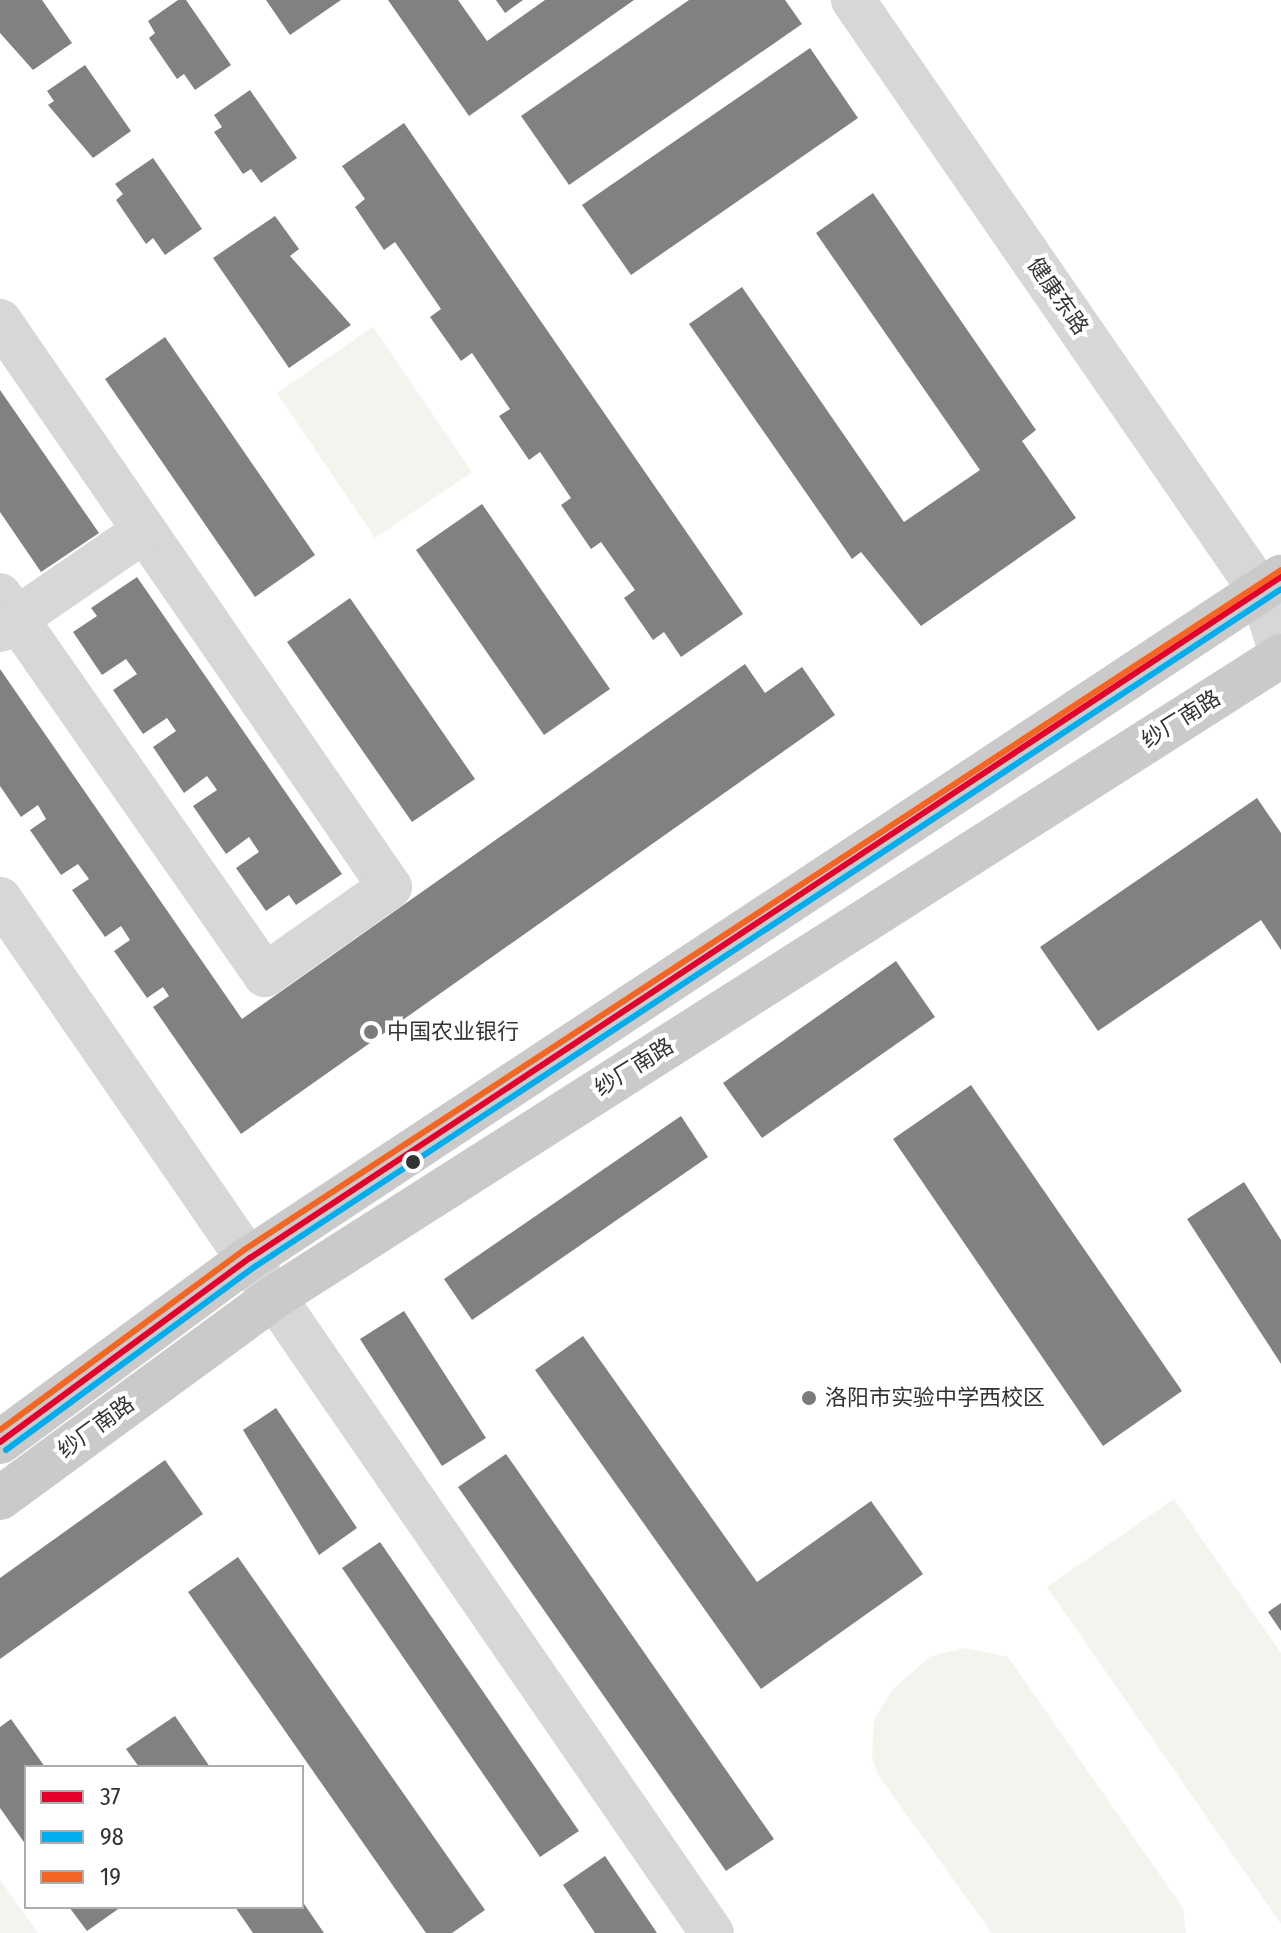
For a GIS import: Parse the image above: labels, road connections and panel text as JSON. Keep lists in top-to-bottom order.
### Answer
{
  "streets": {
    "main road": ["纱厂南路"],
    "street": ["健康东路"]
  },
  "crossings": [
    ["健康东路", "纱厂南路"]
  ],
  "places": ["中国农业银行", "洛阳市实验中学西校区"],
  "lines": ["transit line 19", "transit line 37", "transit line 98"],
  "legend": ["37", "98", "19"]
}
